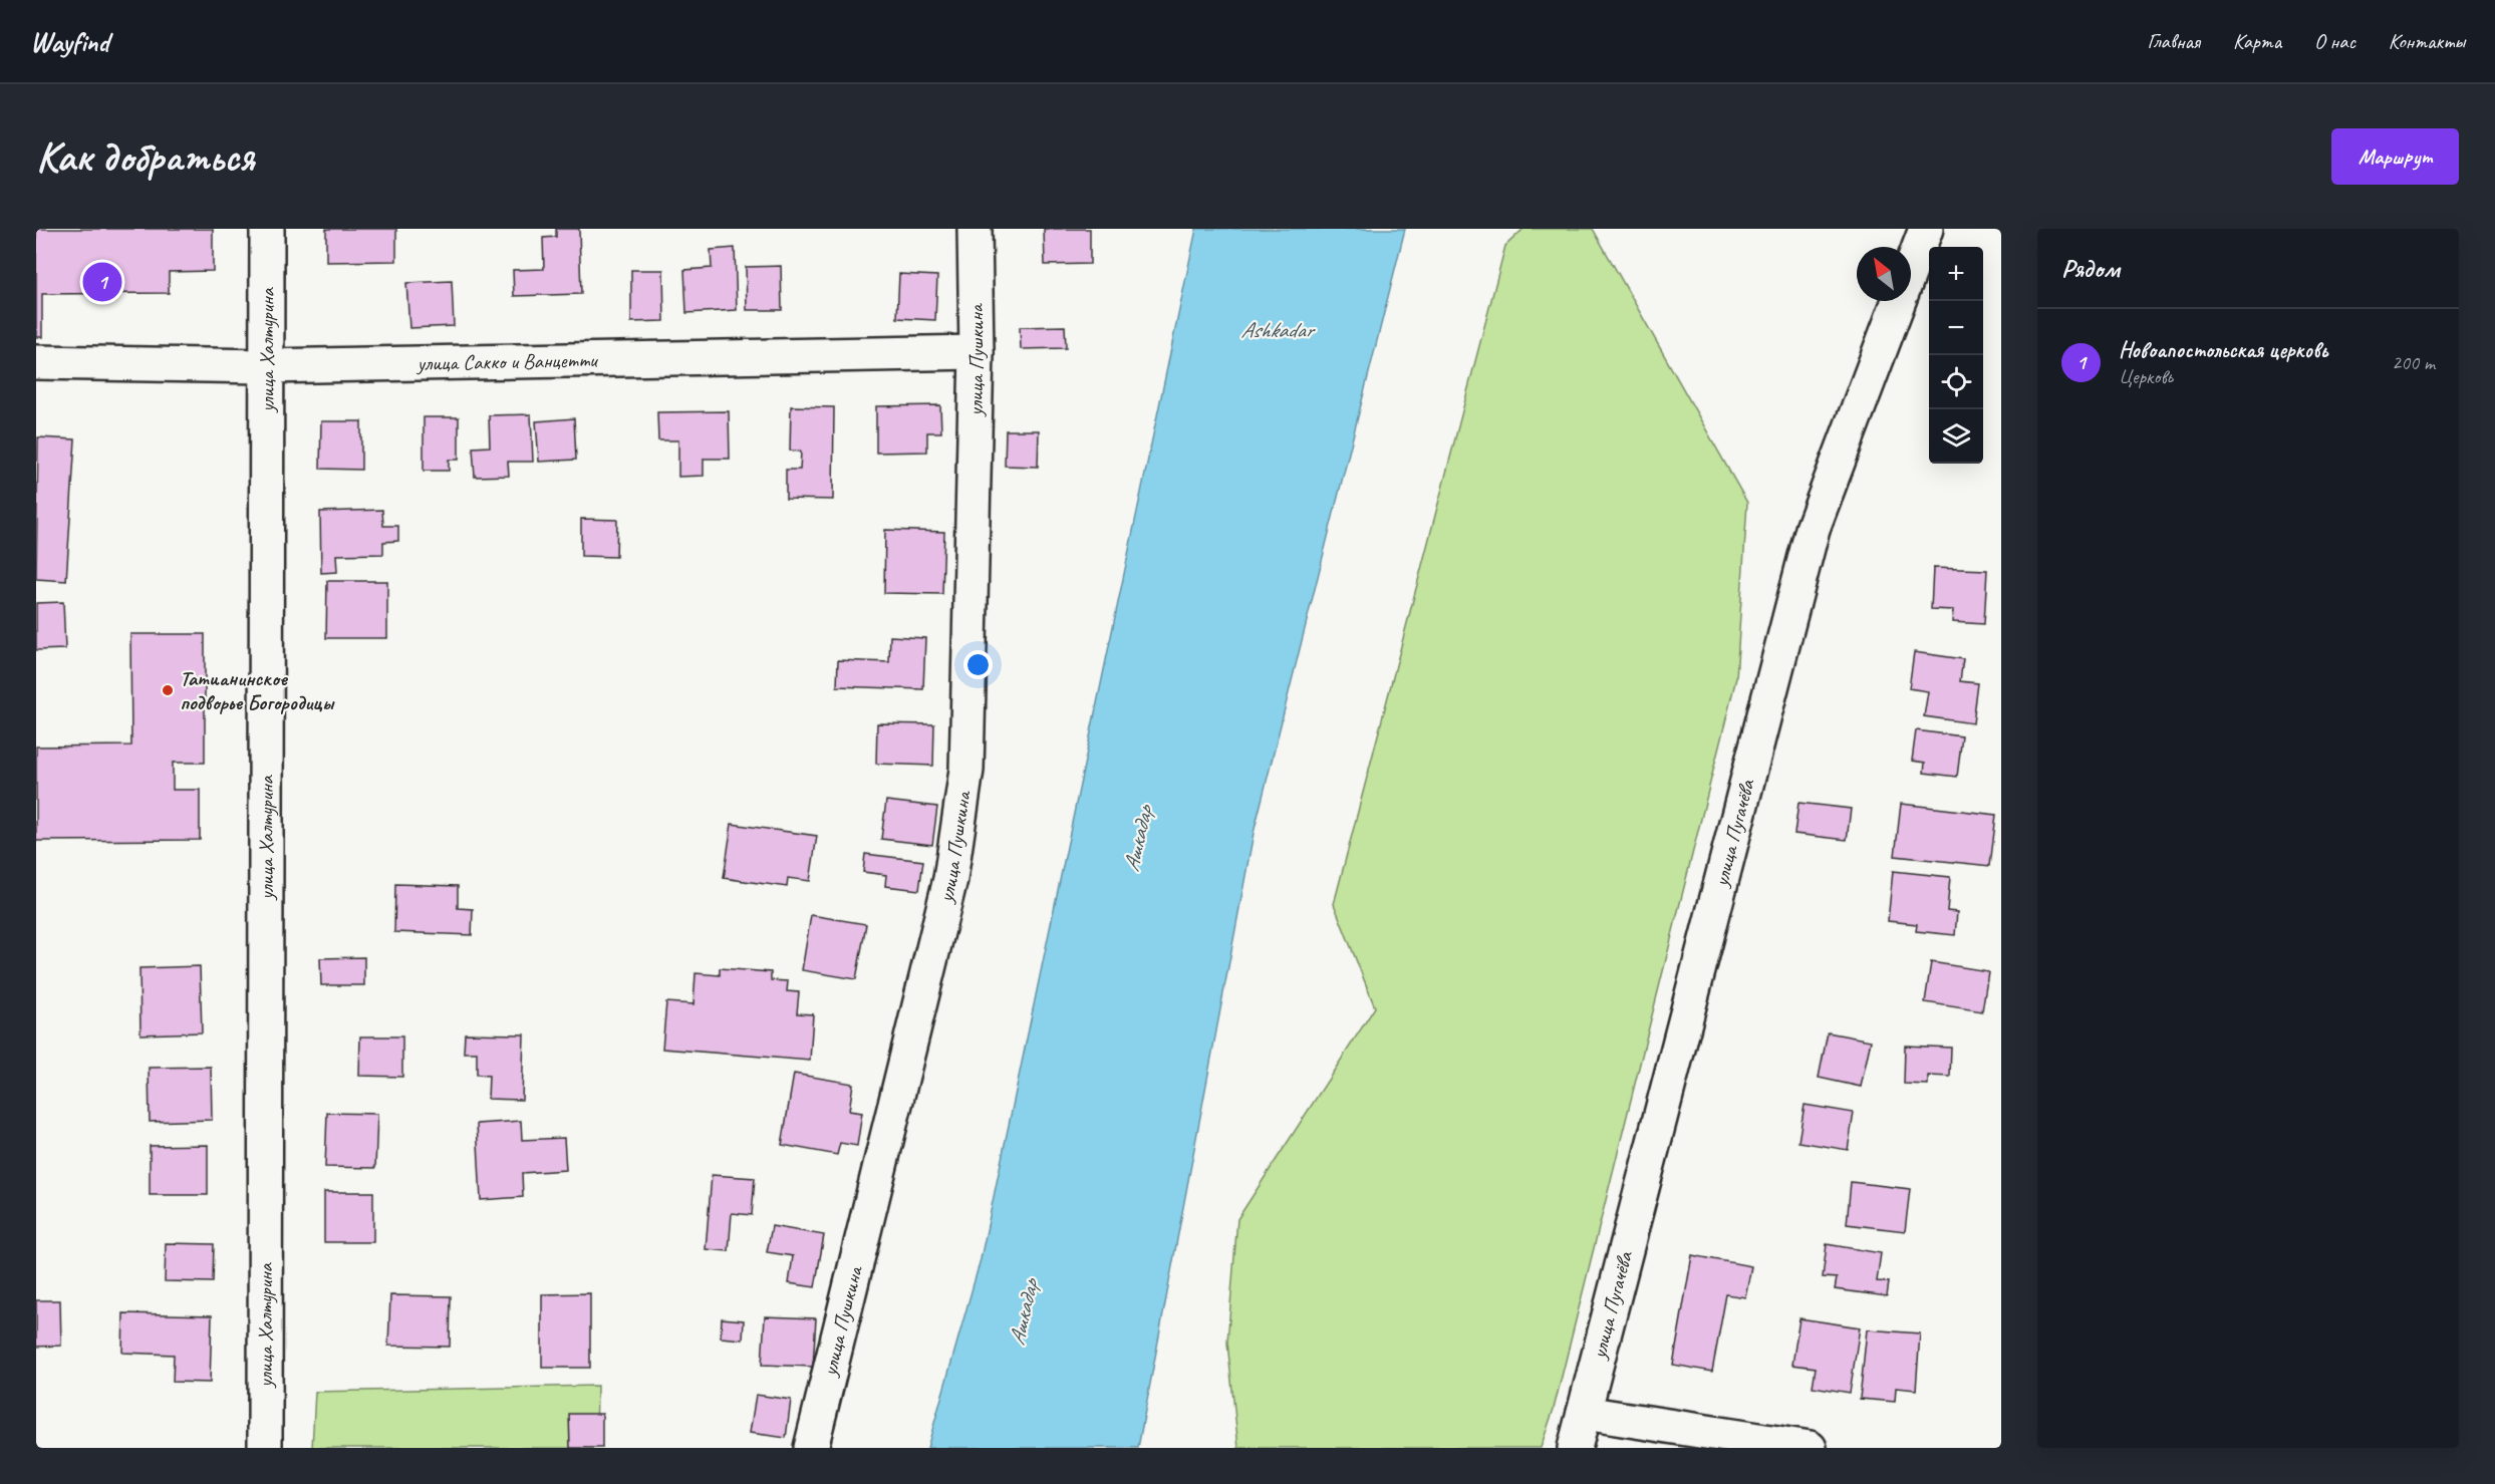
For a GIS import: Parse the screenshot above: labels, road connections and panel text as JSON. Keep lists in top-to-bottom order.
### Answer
{
  "streets": {
    "street": [
      "улица Халтурина",
      "улица Пушкина",
      "улица Сакко и Ванцетти",
      "улица Пугачёва"
    ]
  },
  "crossings": [
    ["улица Халтурина", "улица Сакко и Ванцетти"],
    ["улица Пушкина", "улица Сакко и Ванцетти"]
  ],
  "water": ["Ashkadar", "Ашкадар"],
  "places": ["Татианинское подворье Богородицы"],
  "north": "top left",
  "page": {
    "header": "Wayfind",
    "nav": [
      "Главная",
      "Карта",
      "О нас",
      "Контакты"
    ],
    "buttons": "Маршрут",
    "title": "Как добраться",
    "heading": "Рядом",
    "map_buttons": ["+", "−"],
    "pins": "1",
    "list": [
      {
        "mark": "1",
        "name": "Новоапостольская церковь",
        "note": "Церковь",
        "value": "200 m"
      }
    ]
  }
}
